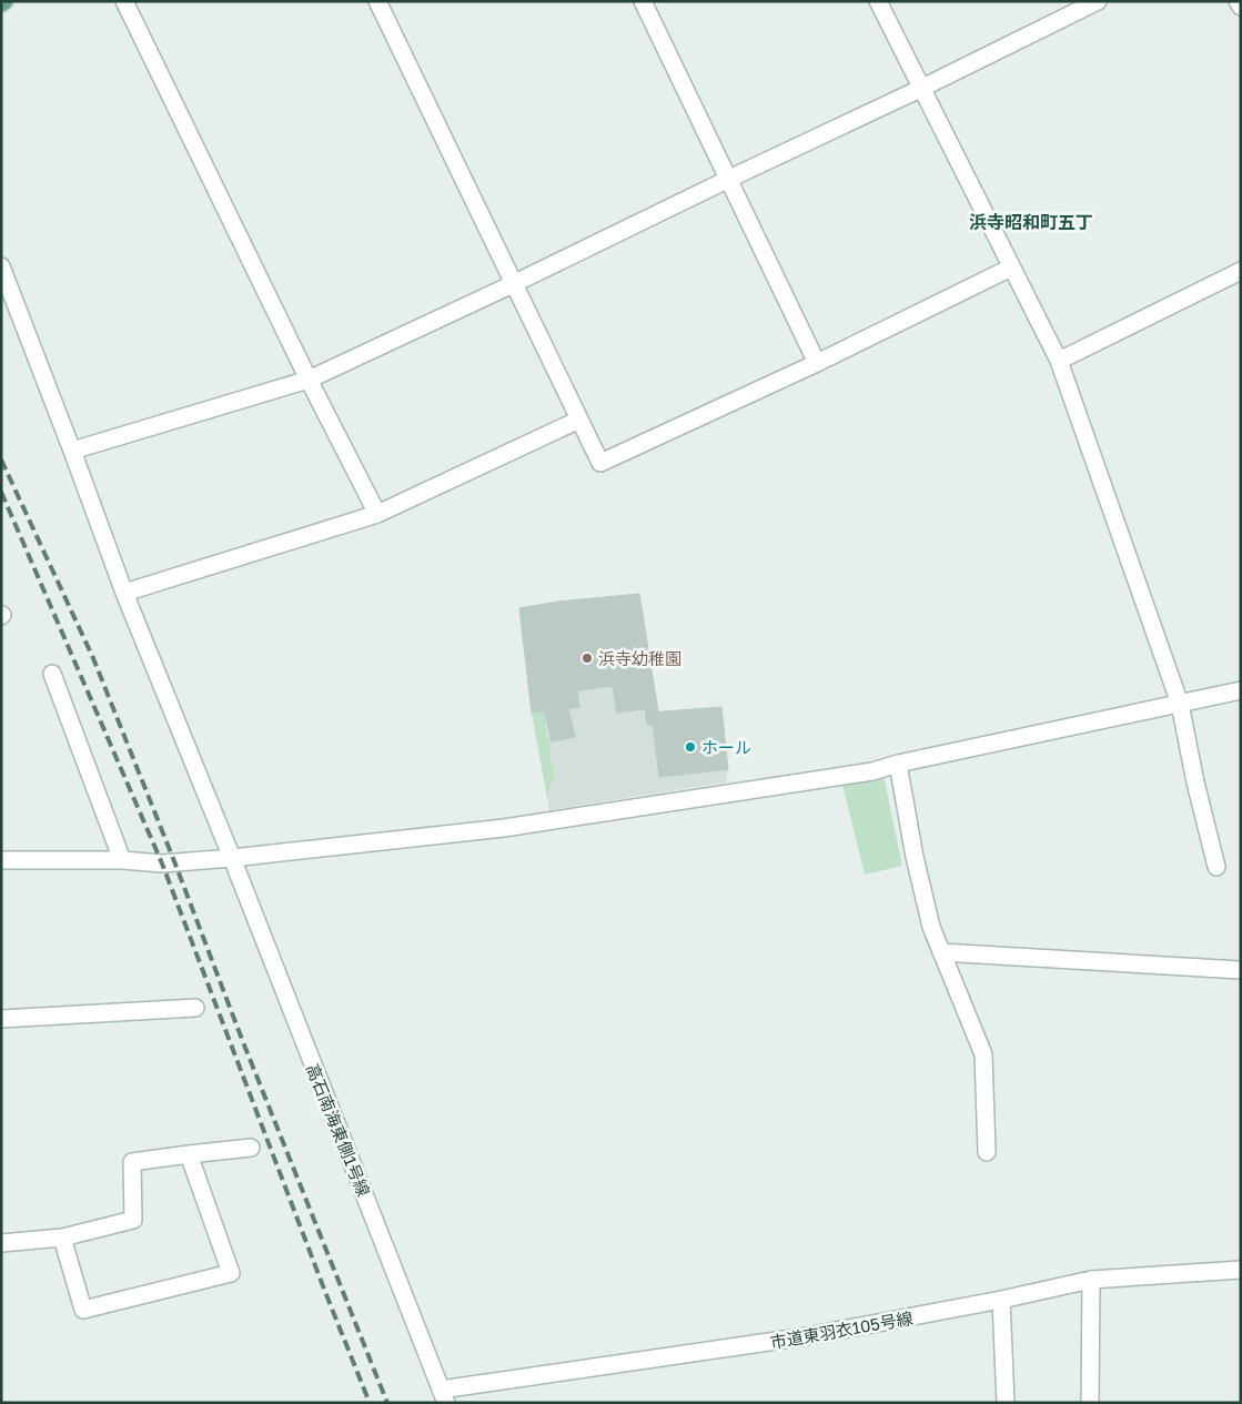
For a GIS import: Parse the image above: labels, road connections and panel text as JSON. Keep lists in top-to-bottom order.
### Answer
{
  "streets": {
    "street": ["高石南海東側1号線", "市道東羽衣105号線"]
  },
  "crossings": [
    ["高石南海東側1号線", "市道東羽衣105号線"]
  ],
  "districts": ["浜寺昭和町五丁"],
  "places": ["浜寺幼稚園", "ホール"]
}
